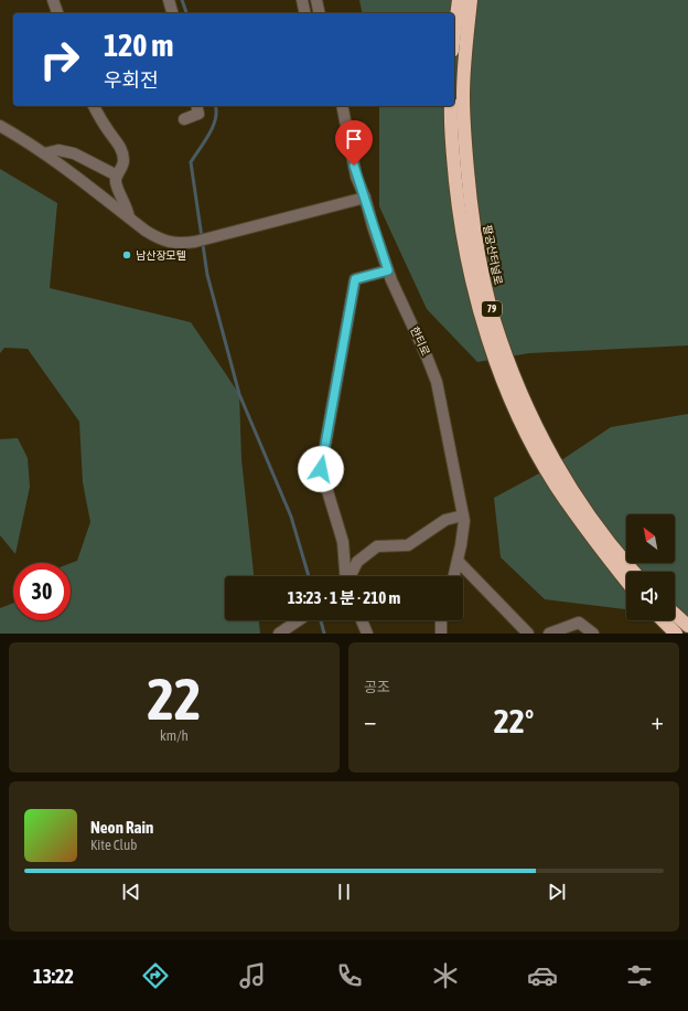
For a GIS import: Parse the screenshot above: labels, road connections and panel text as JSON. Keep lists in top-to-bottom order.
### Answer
{
  "streets": {
    "highway": ["팔공산터널로", "79"],
    "street": ["한티로"]
  },
  "places": ["남산장모텔"],
  "north": "top left",
  "page": {
    "turn": ["120 m", "우회전"],
    "limit": "30",
    "trip": "13:23 · 1 분 · 210 m",
    "tile": [
      ["22", "km/h"],
      "공조"
    ],
    "heat": ["−", "22°", "+"],
    "song": ["Neon Rain", "Kite Club"],
    "tabs": "13:22"
  }
}
